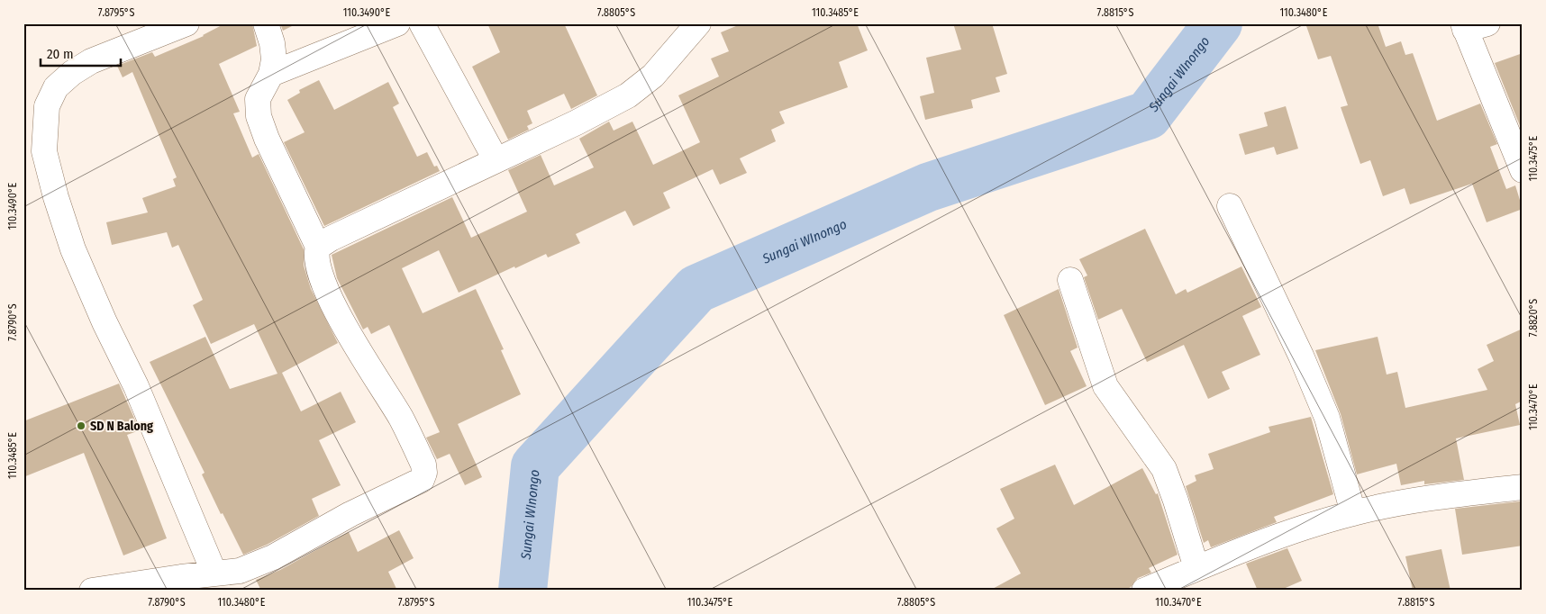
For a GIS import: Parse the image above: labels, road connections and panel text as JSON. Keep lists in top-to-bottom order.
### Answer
{
  "water": ["Sungai WInongo"],
  "places": ["SD N Balong"],
  "scale_bar": "20 m",
  "coordinates": [
    "7.8795°S",
    "110.3490°E",
    "7.8805°S",
    "110.3485°E",
    "7.8815°S",
    "110.3480°E",
    "110.3475°E",
    "7.8820°S",
    "7.8790°S",
    "110.3470°E"
  ]
}
